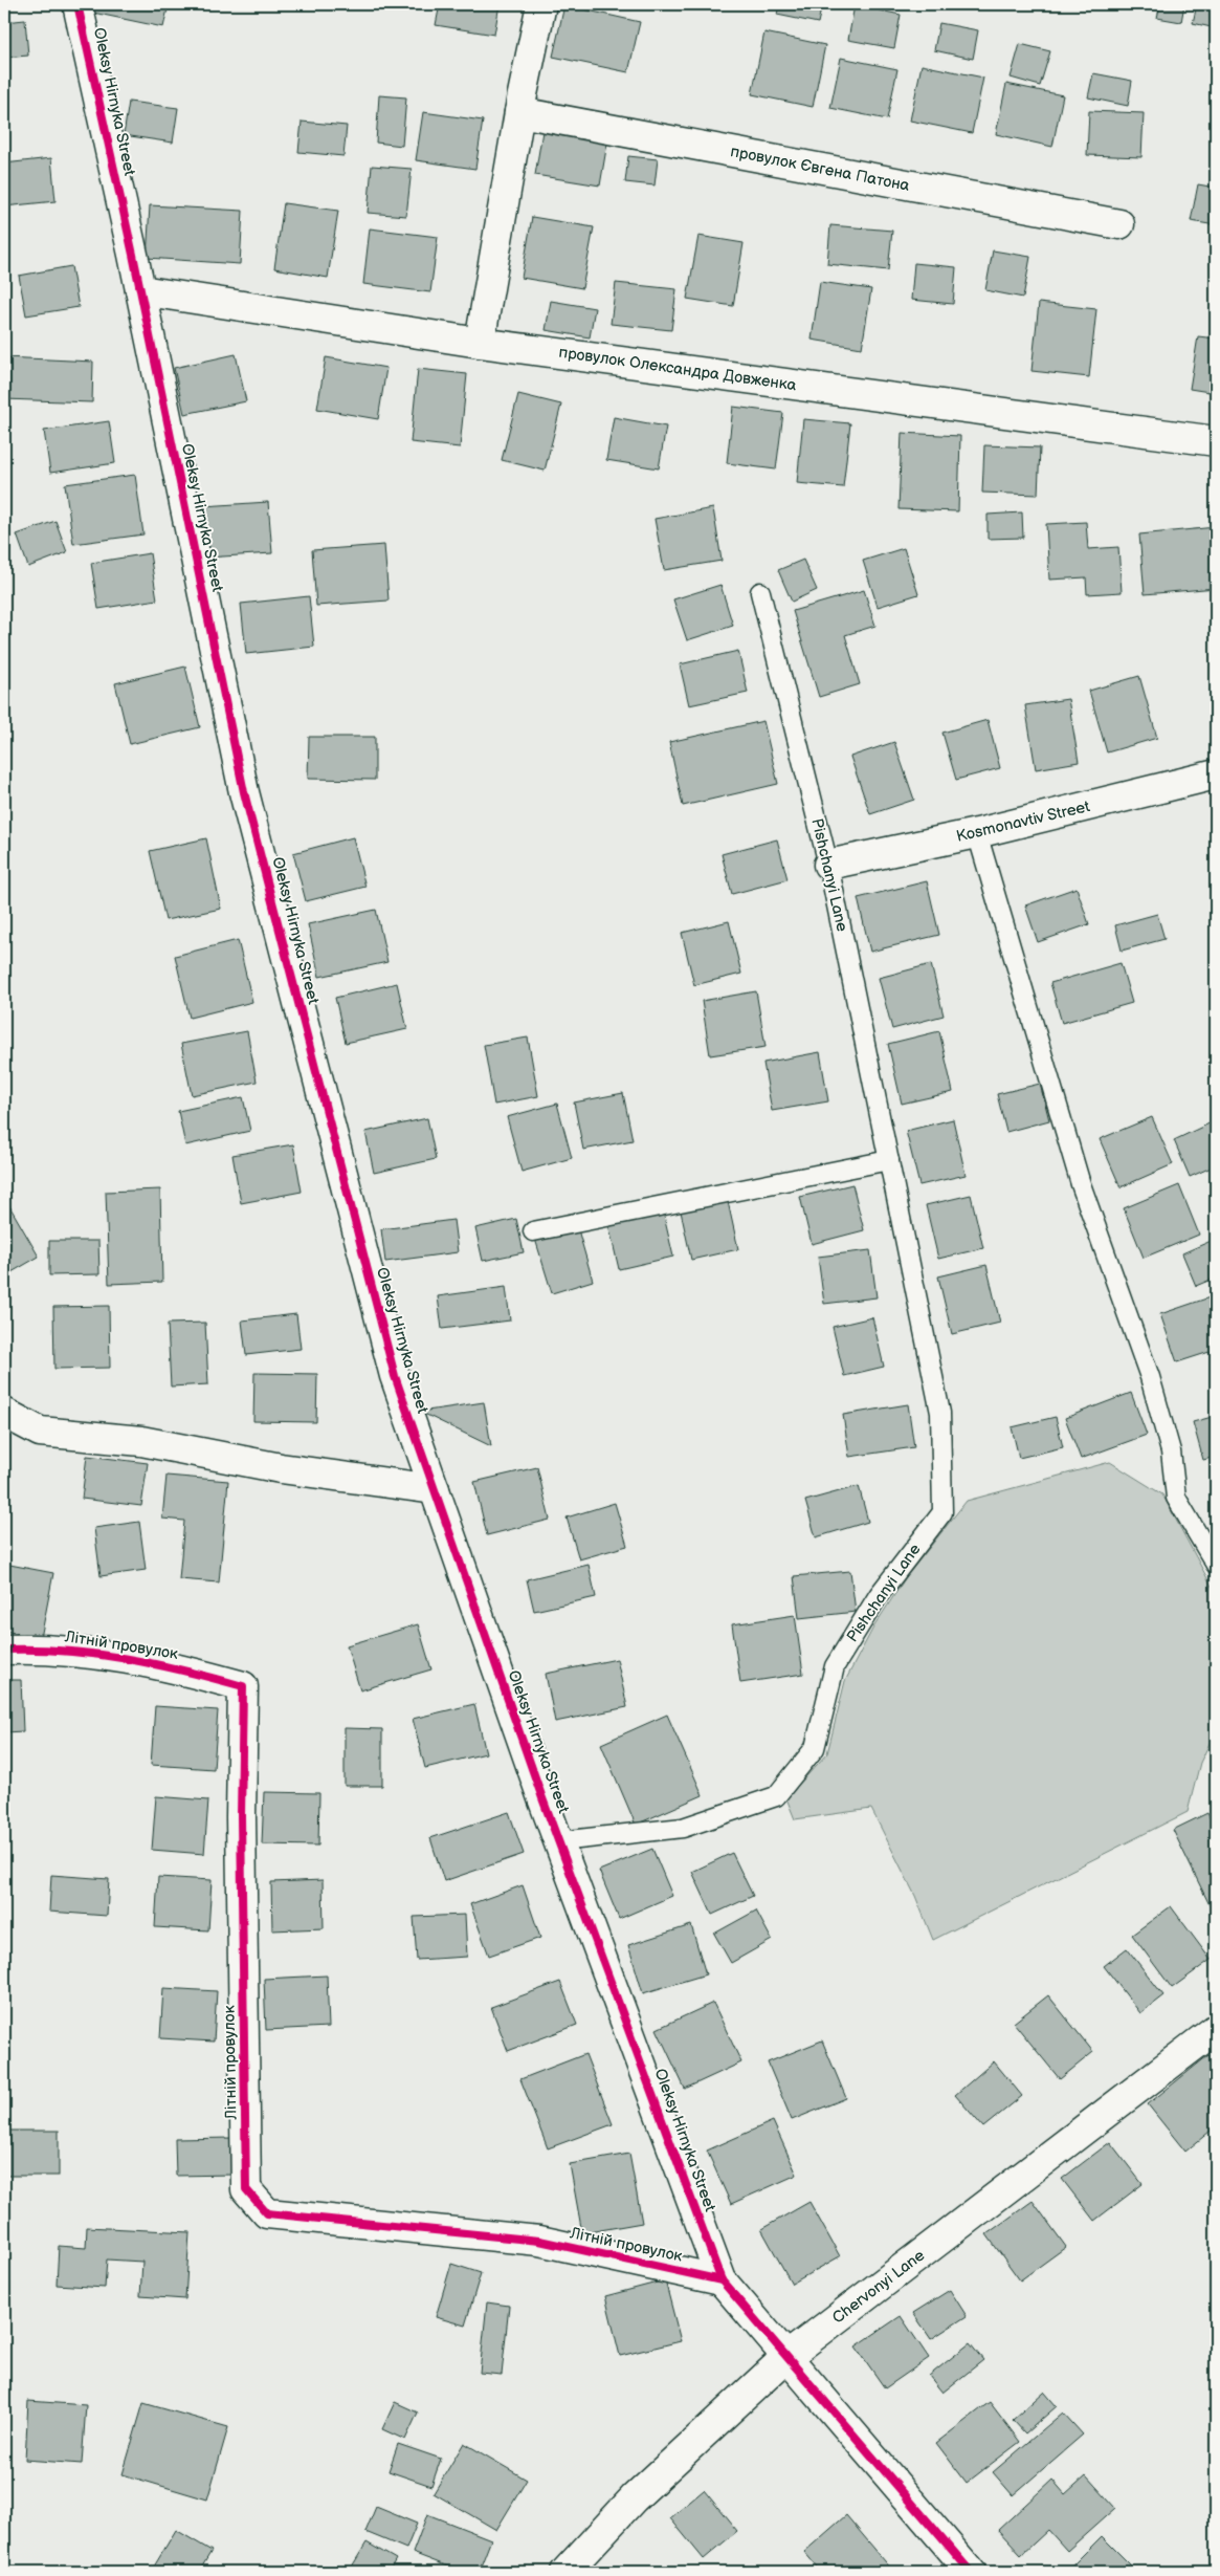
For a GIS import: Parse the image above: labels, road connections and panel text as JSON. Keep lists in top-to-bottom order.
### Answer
{
  "streets": {
    "street": [
      "Oleksy Hirnyka Street",
      "провулок Євгена Патона",
      "провулок Олександра Довженка",
      "Kosmonavtiv Street",
      "Літній провулок",
      "Chervonyi Lane"
    ],
    "lane": ["Pishchanyi Lane"]
  },
  "crossings": [
    ["Oleksy Hirnyka Street", "провулок Олександра Довженка"],
    ["Oleksy Hirnyka Street", "Pishchanyi Lane"],
    ["Oleksy Hirnyka Street", "Літній провулок"],
    ["Oleksy Hirnyka Street", "Chervonyi Lane"],
    ["Kosmonavtiv Street", "Pishchanyi Lane"]
  ]
}
